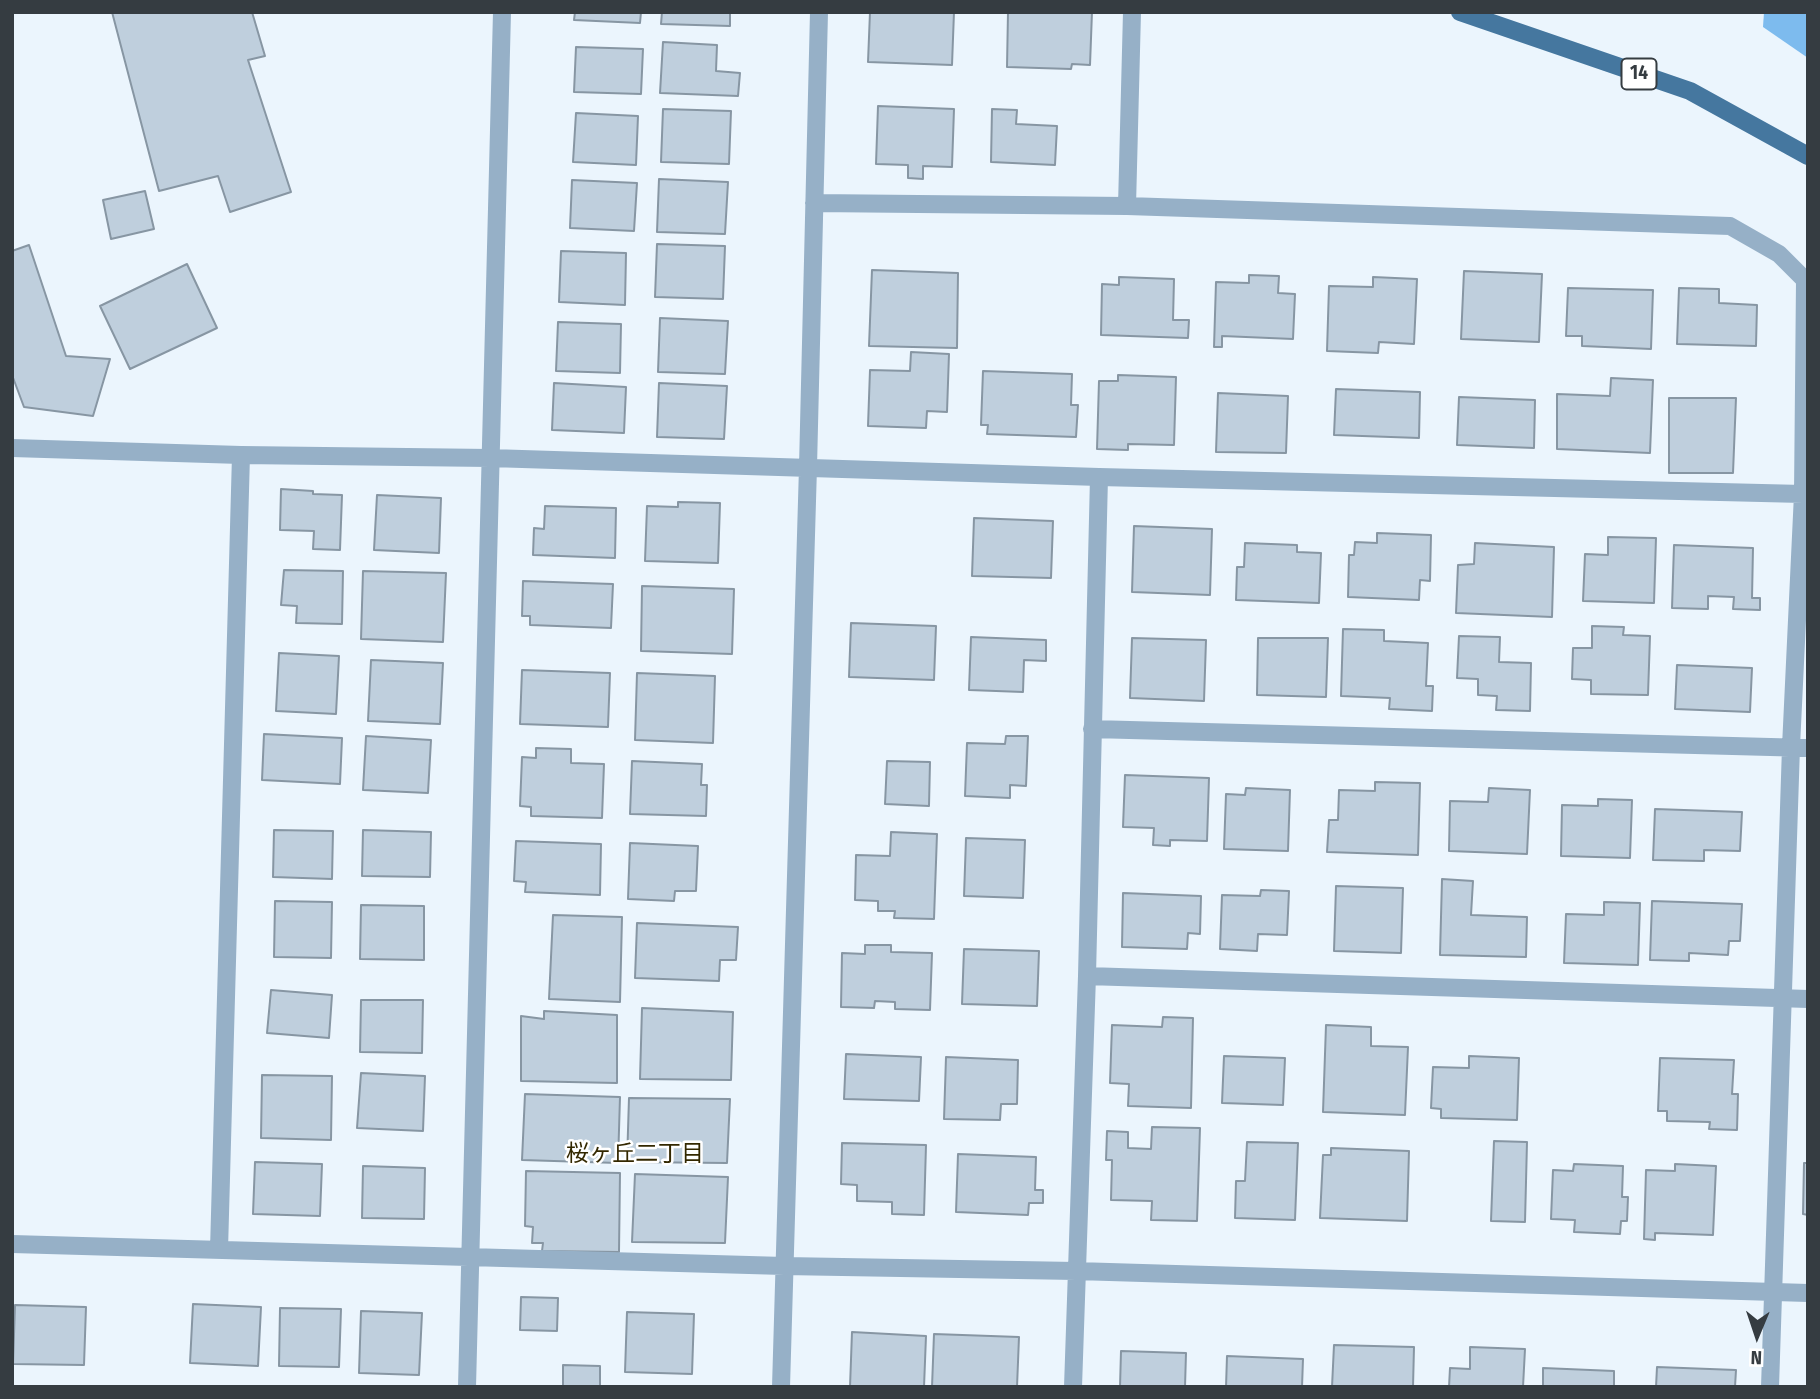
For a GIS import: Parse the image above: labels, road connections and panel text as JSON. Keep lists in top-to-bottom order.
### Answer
{
  "streets": {
    "main road": ["14"]
  },
  "districts": ["桜ヶ丘二丁目"],
  "north": "bottom"
}
